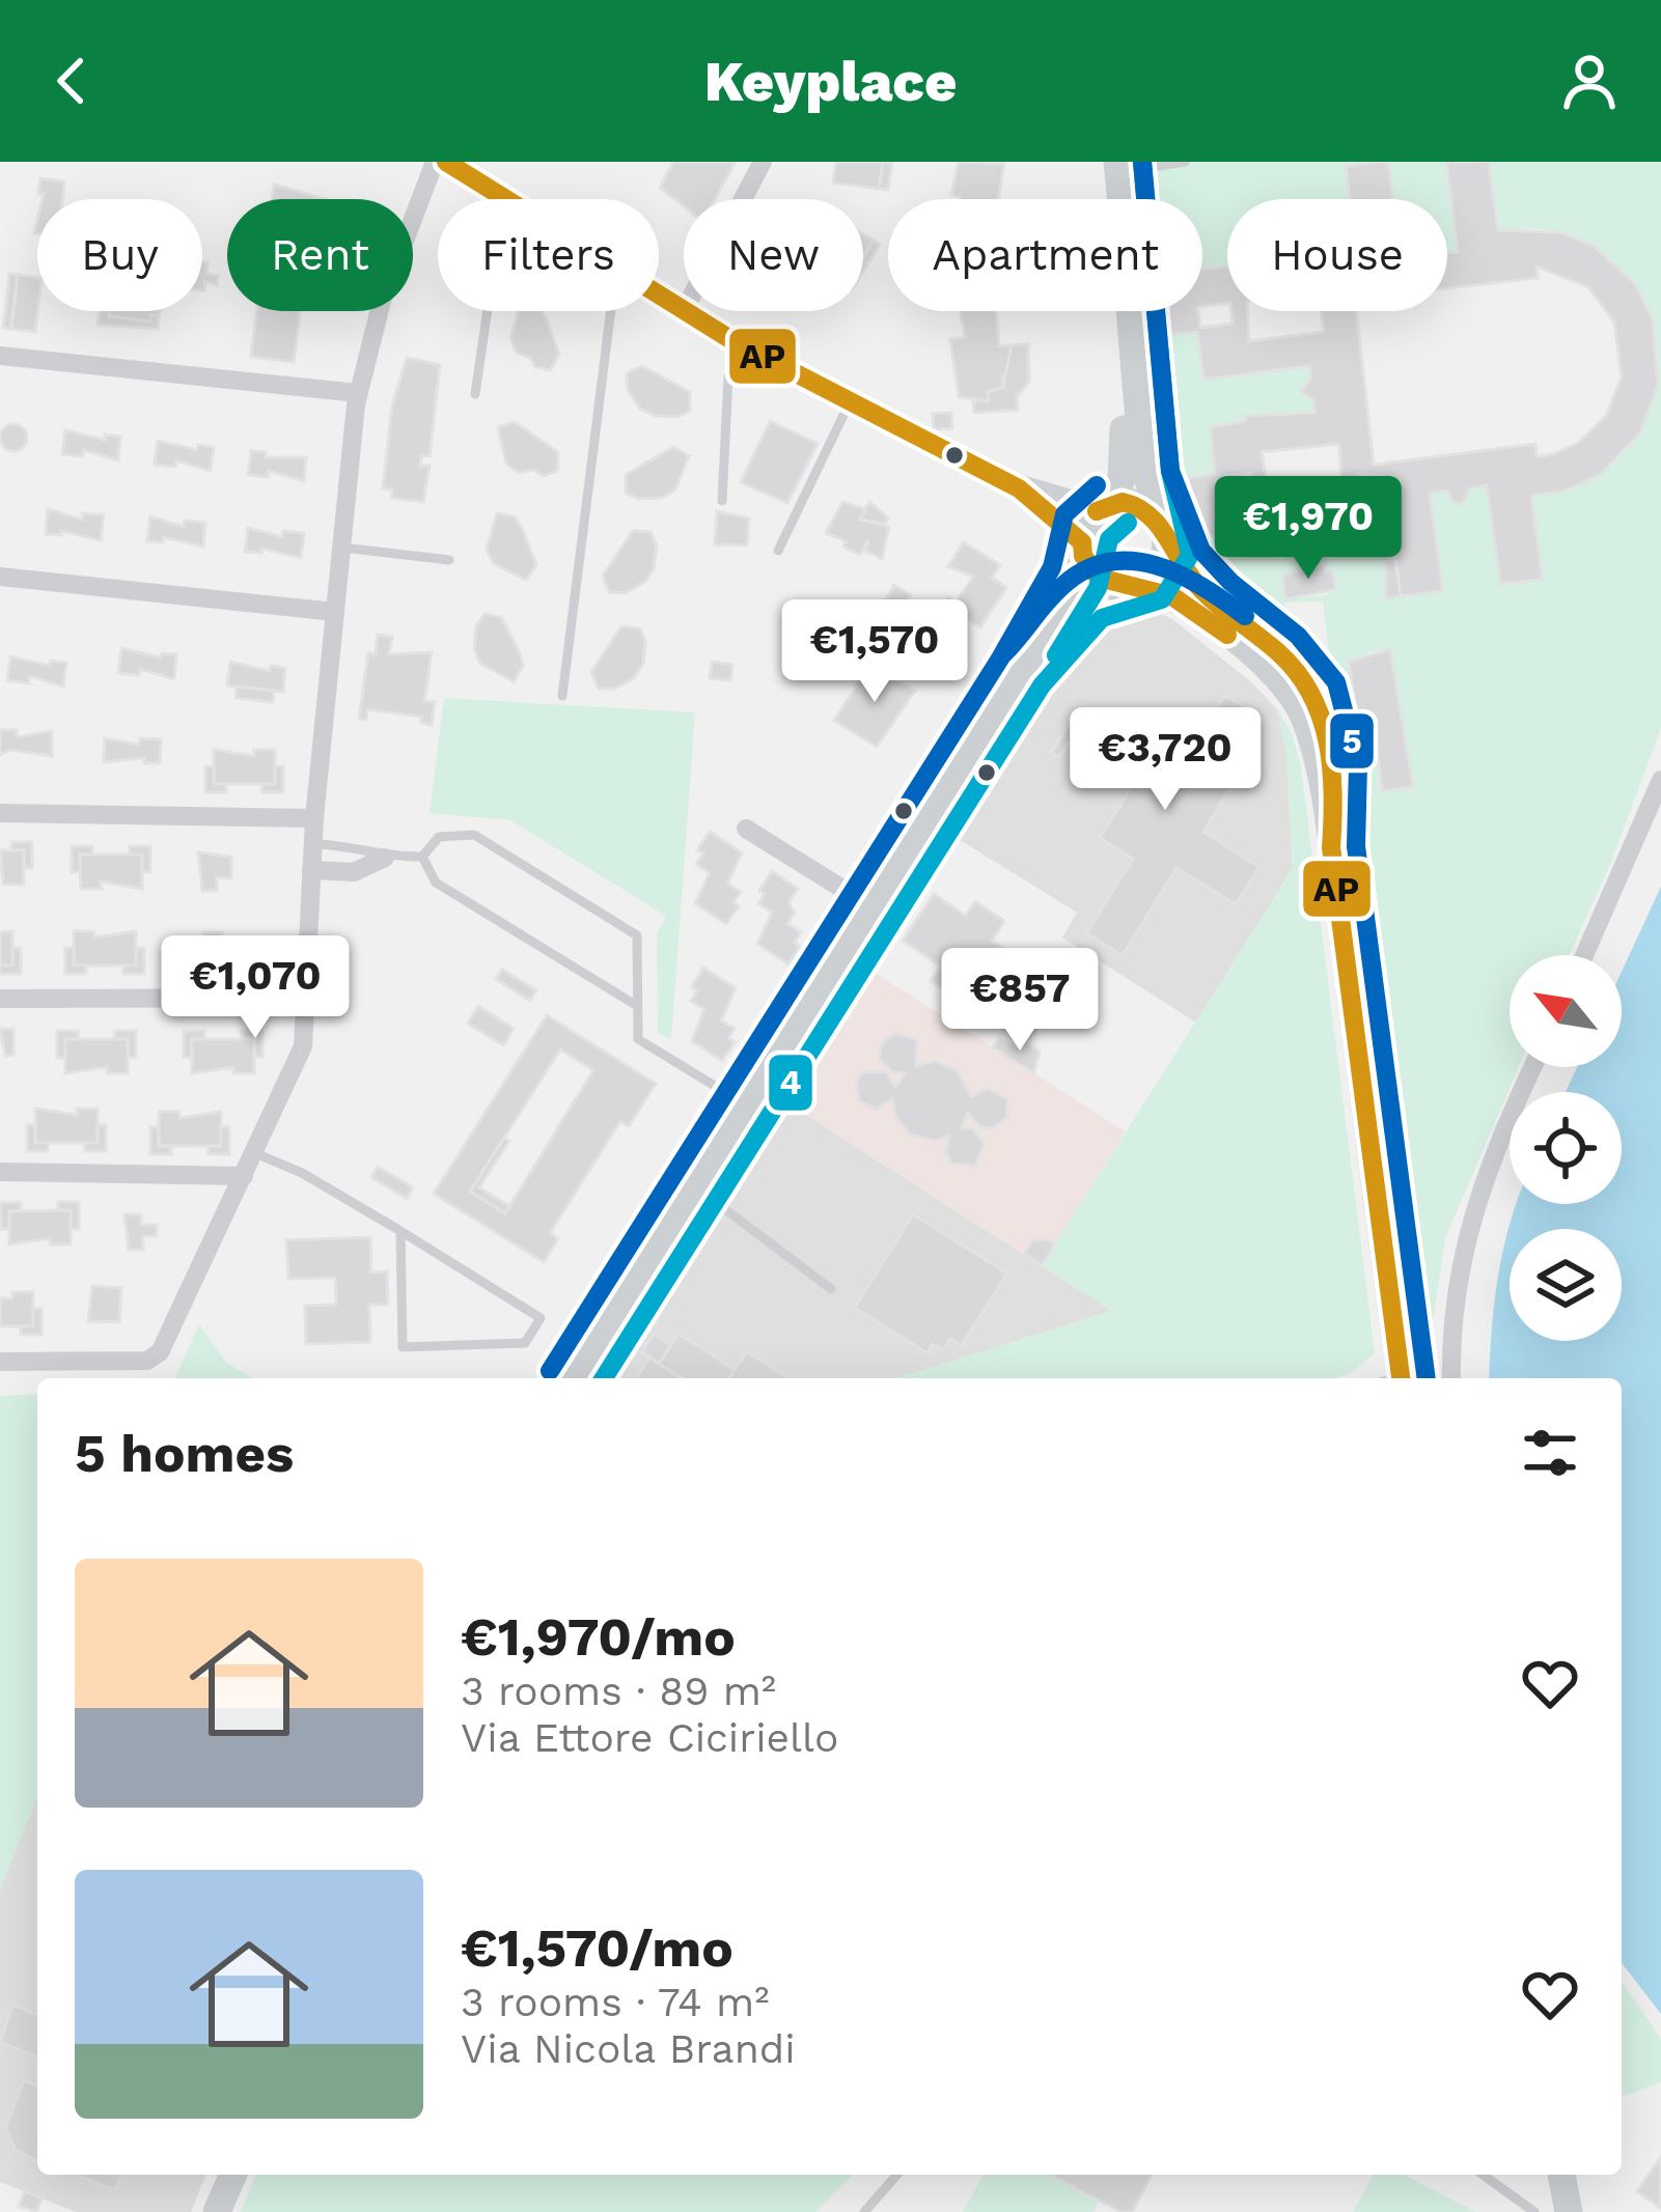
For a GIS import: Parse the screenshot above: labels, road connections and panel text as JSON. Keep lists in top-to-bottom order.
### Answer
{
  "lines": ["transit line AP", "transit line 4", "transit line 5"],
  "north": "top left",
  "page": {
    "header": "Keyplace",
    "chip": [
      "Buy",
      "Rent",
      "Filters",
      "New",
      "Apartment",
      "House"
    ],
    "price": [
      "€1,970",
      "€1,570",
      "€3,720",
      "€1,070",
      "€857"
    ],
    "heading": "5 homes",
    "list": [
      {
        "name": "€1,970/mo",
        "note": "3 rooms · 89 m² · Via Ettore Ciciriello"
      },
      {
        "name": "€1,570/mo",
        "note": "3 rooms · 74 m² · Via Nicola Brandi"
      }
    ]
  }
}
